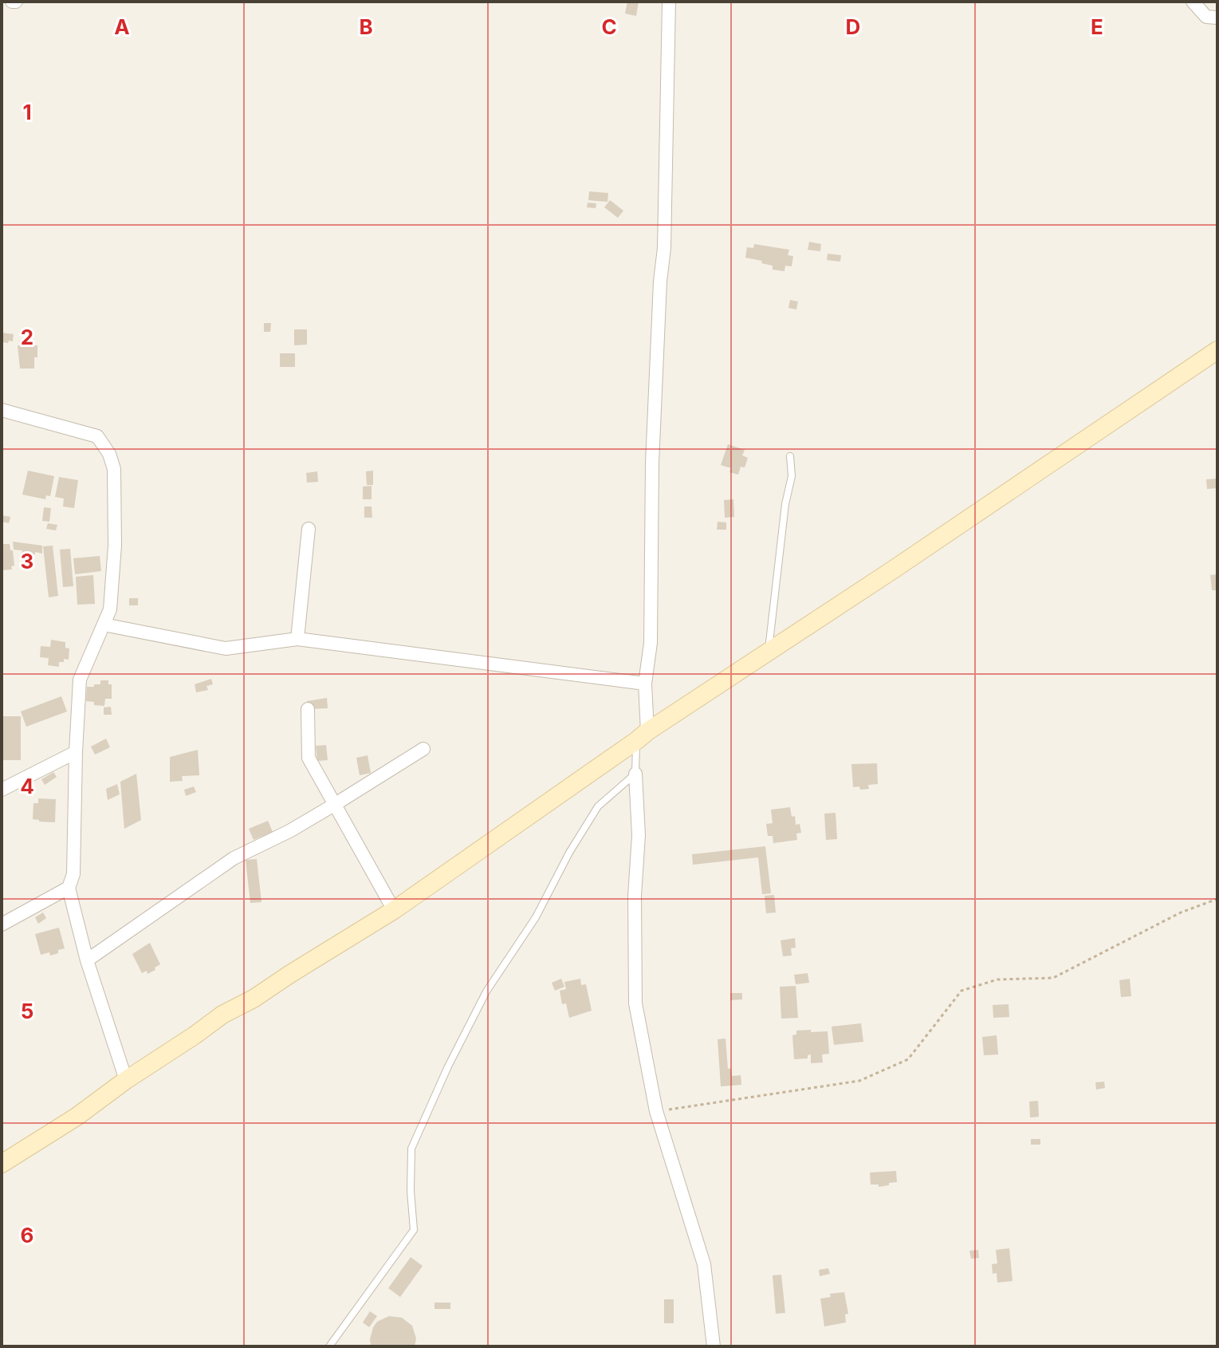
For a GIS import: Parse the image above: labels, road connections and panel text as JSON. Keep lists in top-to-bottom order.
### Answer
{
  "grid": {
    "columns": [
      "A",
      "B",
      "C",
      "D",
      "E"
    ],
    "rows": [
      "1",
      "2",
      "3",
      "4",
      "5",
      "6"
    ]
  }
}
